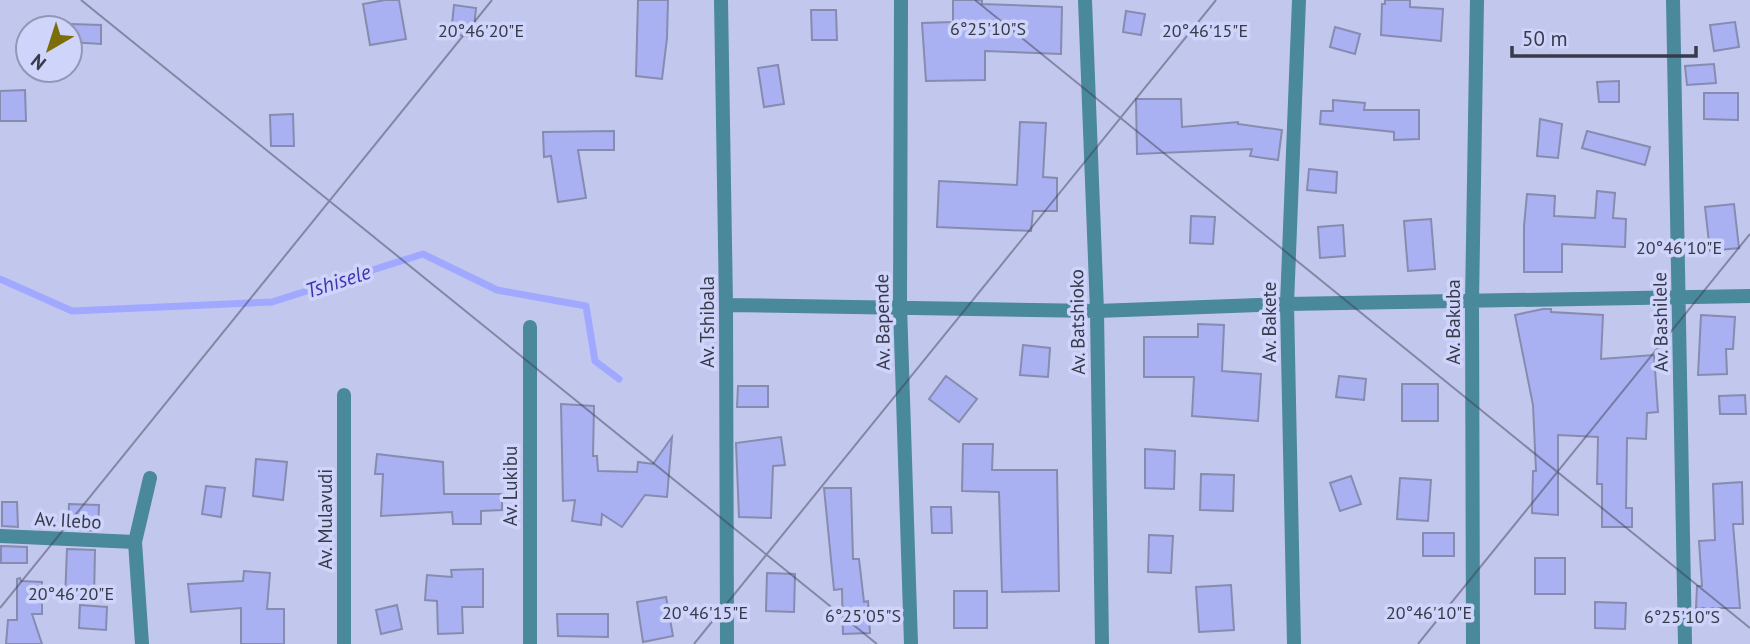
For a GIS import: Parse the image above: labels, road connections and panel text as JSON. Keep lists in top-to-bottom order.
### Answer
{
  "streets": {
    "street": [
      "Av. Tshibala",
      "Av. Bapende",
      "Av. Batshioko",
      "Av. Bakete",
      "Av. Bakuba",
      "Av. Bashilele",
      "Av. Lukibu",
      "Av. Mulavudi",
      "Av. Ilebo"
    ]
  },
  "water": ["Tshisele"],
  "scale_bar": "50 m",
  "north": "bottom left",
  "coordinates": [
    "6°25'10\"S",
    "20°46'20\"E",
    "20°46'15\"E",
    "20°46'10\"E",
    "6°25'05\"S"
  ]
}
